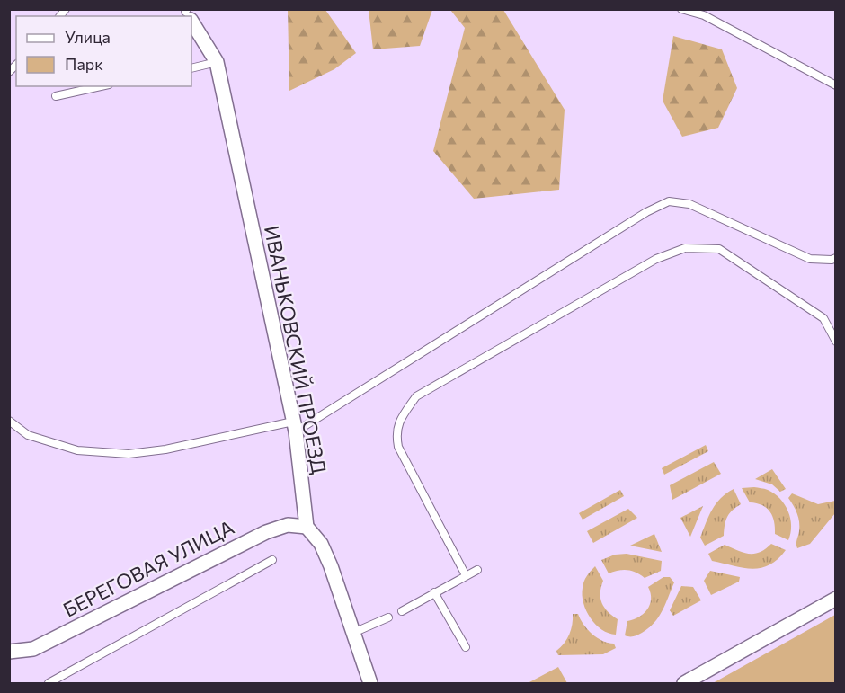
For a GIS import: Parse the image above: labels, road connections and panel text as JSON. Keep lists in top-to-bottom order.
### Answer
{
  "streets": {
    "street": ["ИВАНЬКОВСКИЙ ПРОЕЗД", "БЕРЕГОВАЯ УЛИЦА"]
  },
  "crossings": [
    ["ИВАНЬКОВСКИЙ ПРОЕЗД", "БЕРЕГОВАЯ УЛИЦА"]
  ],
  "legend": ["Улица", "Парк"]
}
